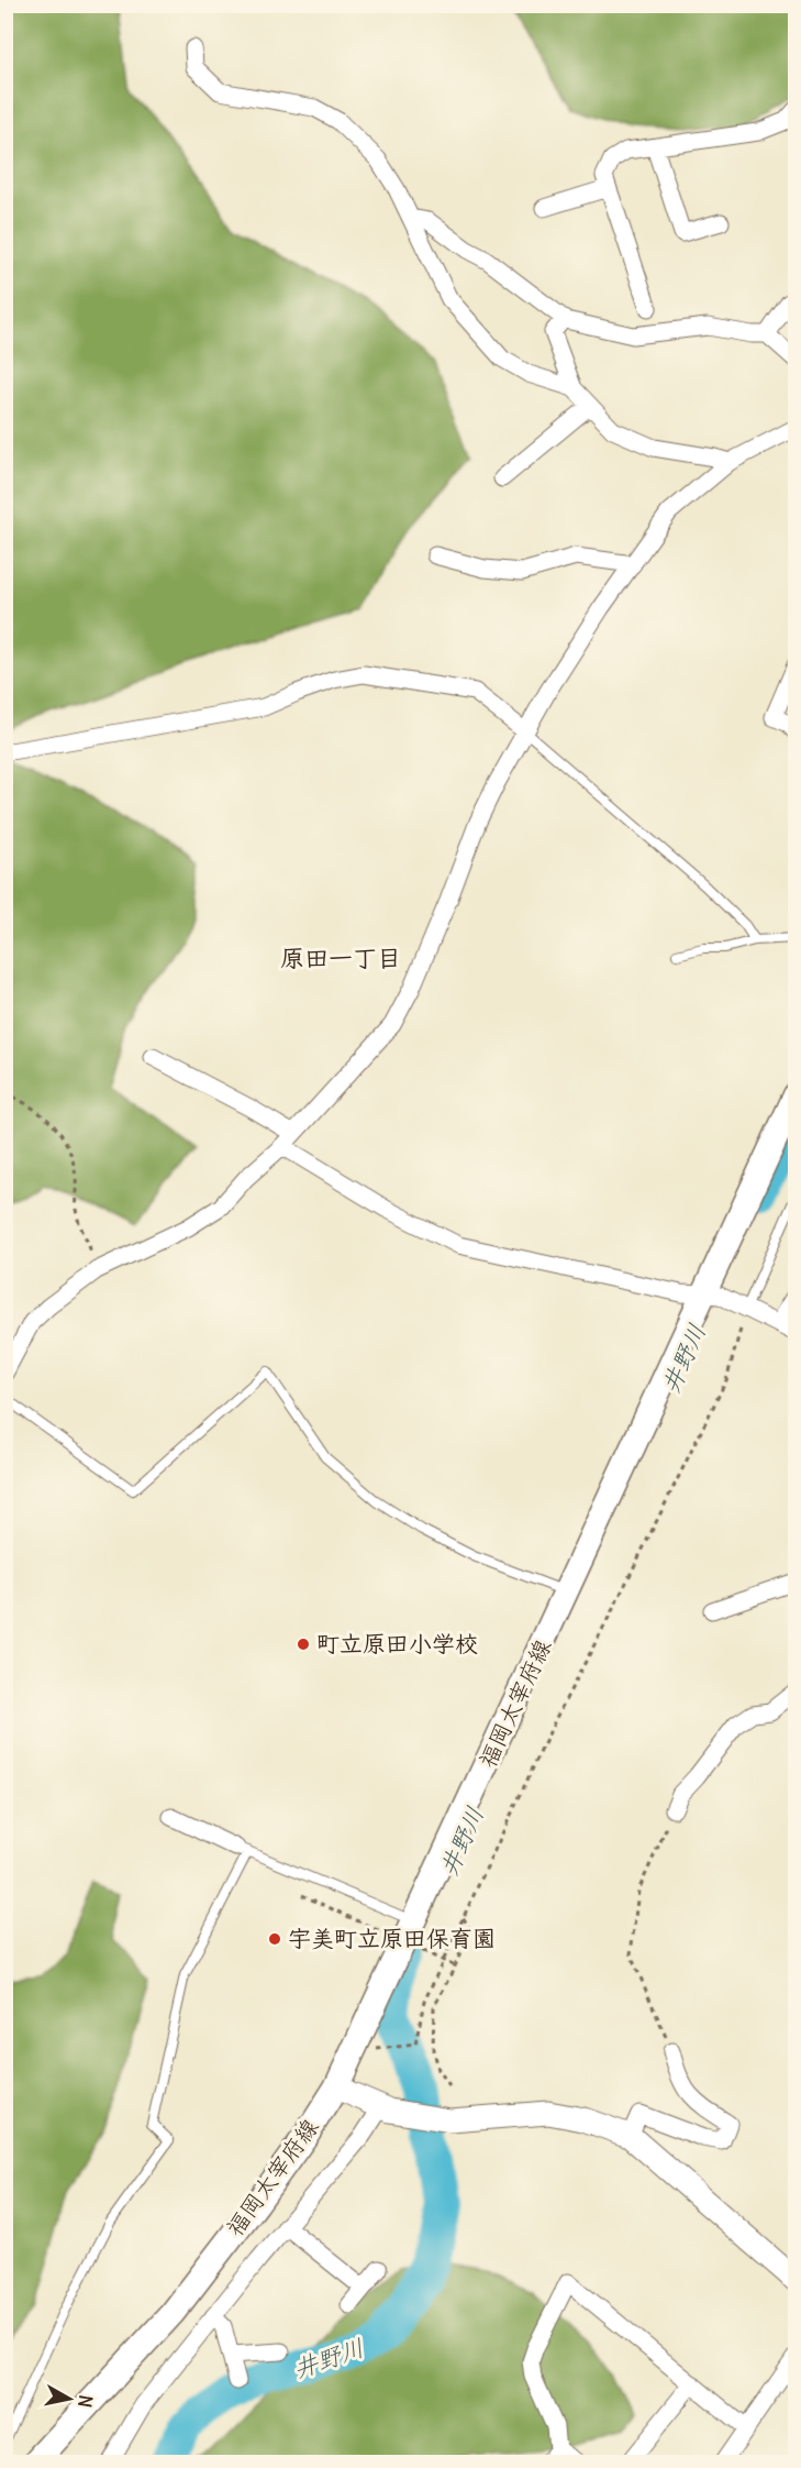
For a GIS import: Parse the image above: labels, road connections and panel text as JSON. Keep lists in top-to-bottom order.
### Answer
{
  "streets": {
    "main road": ["福岡太宰府線"]
  },
  "districts": ["原田一丁目"],
  "water": ["井野川"],
  "places": ["町立原田小学校", "宇美町立原田保育園"],
  "north": "right"
}
